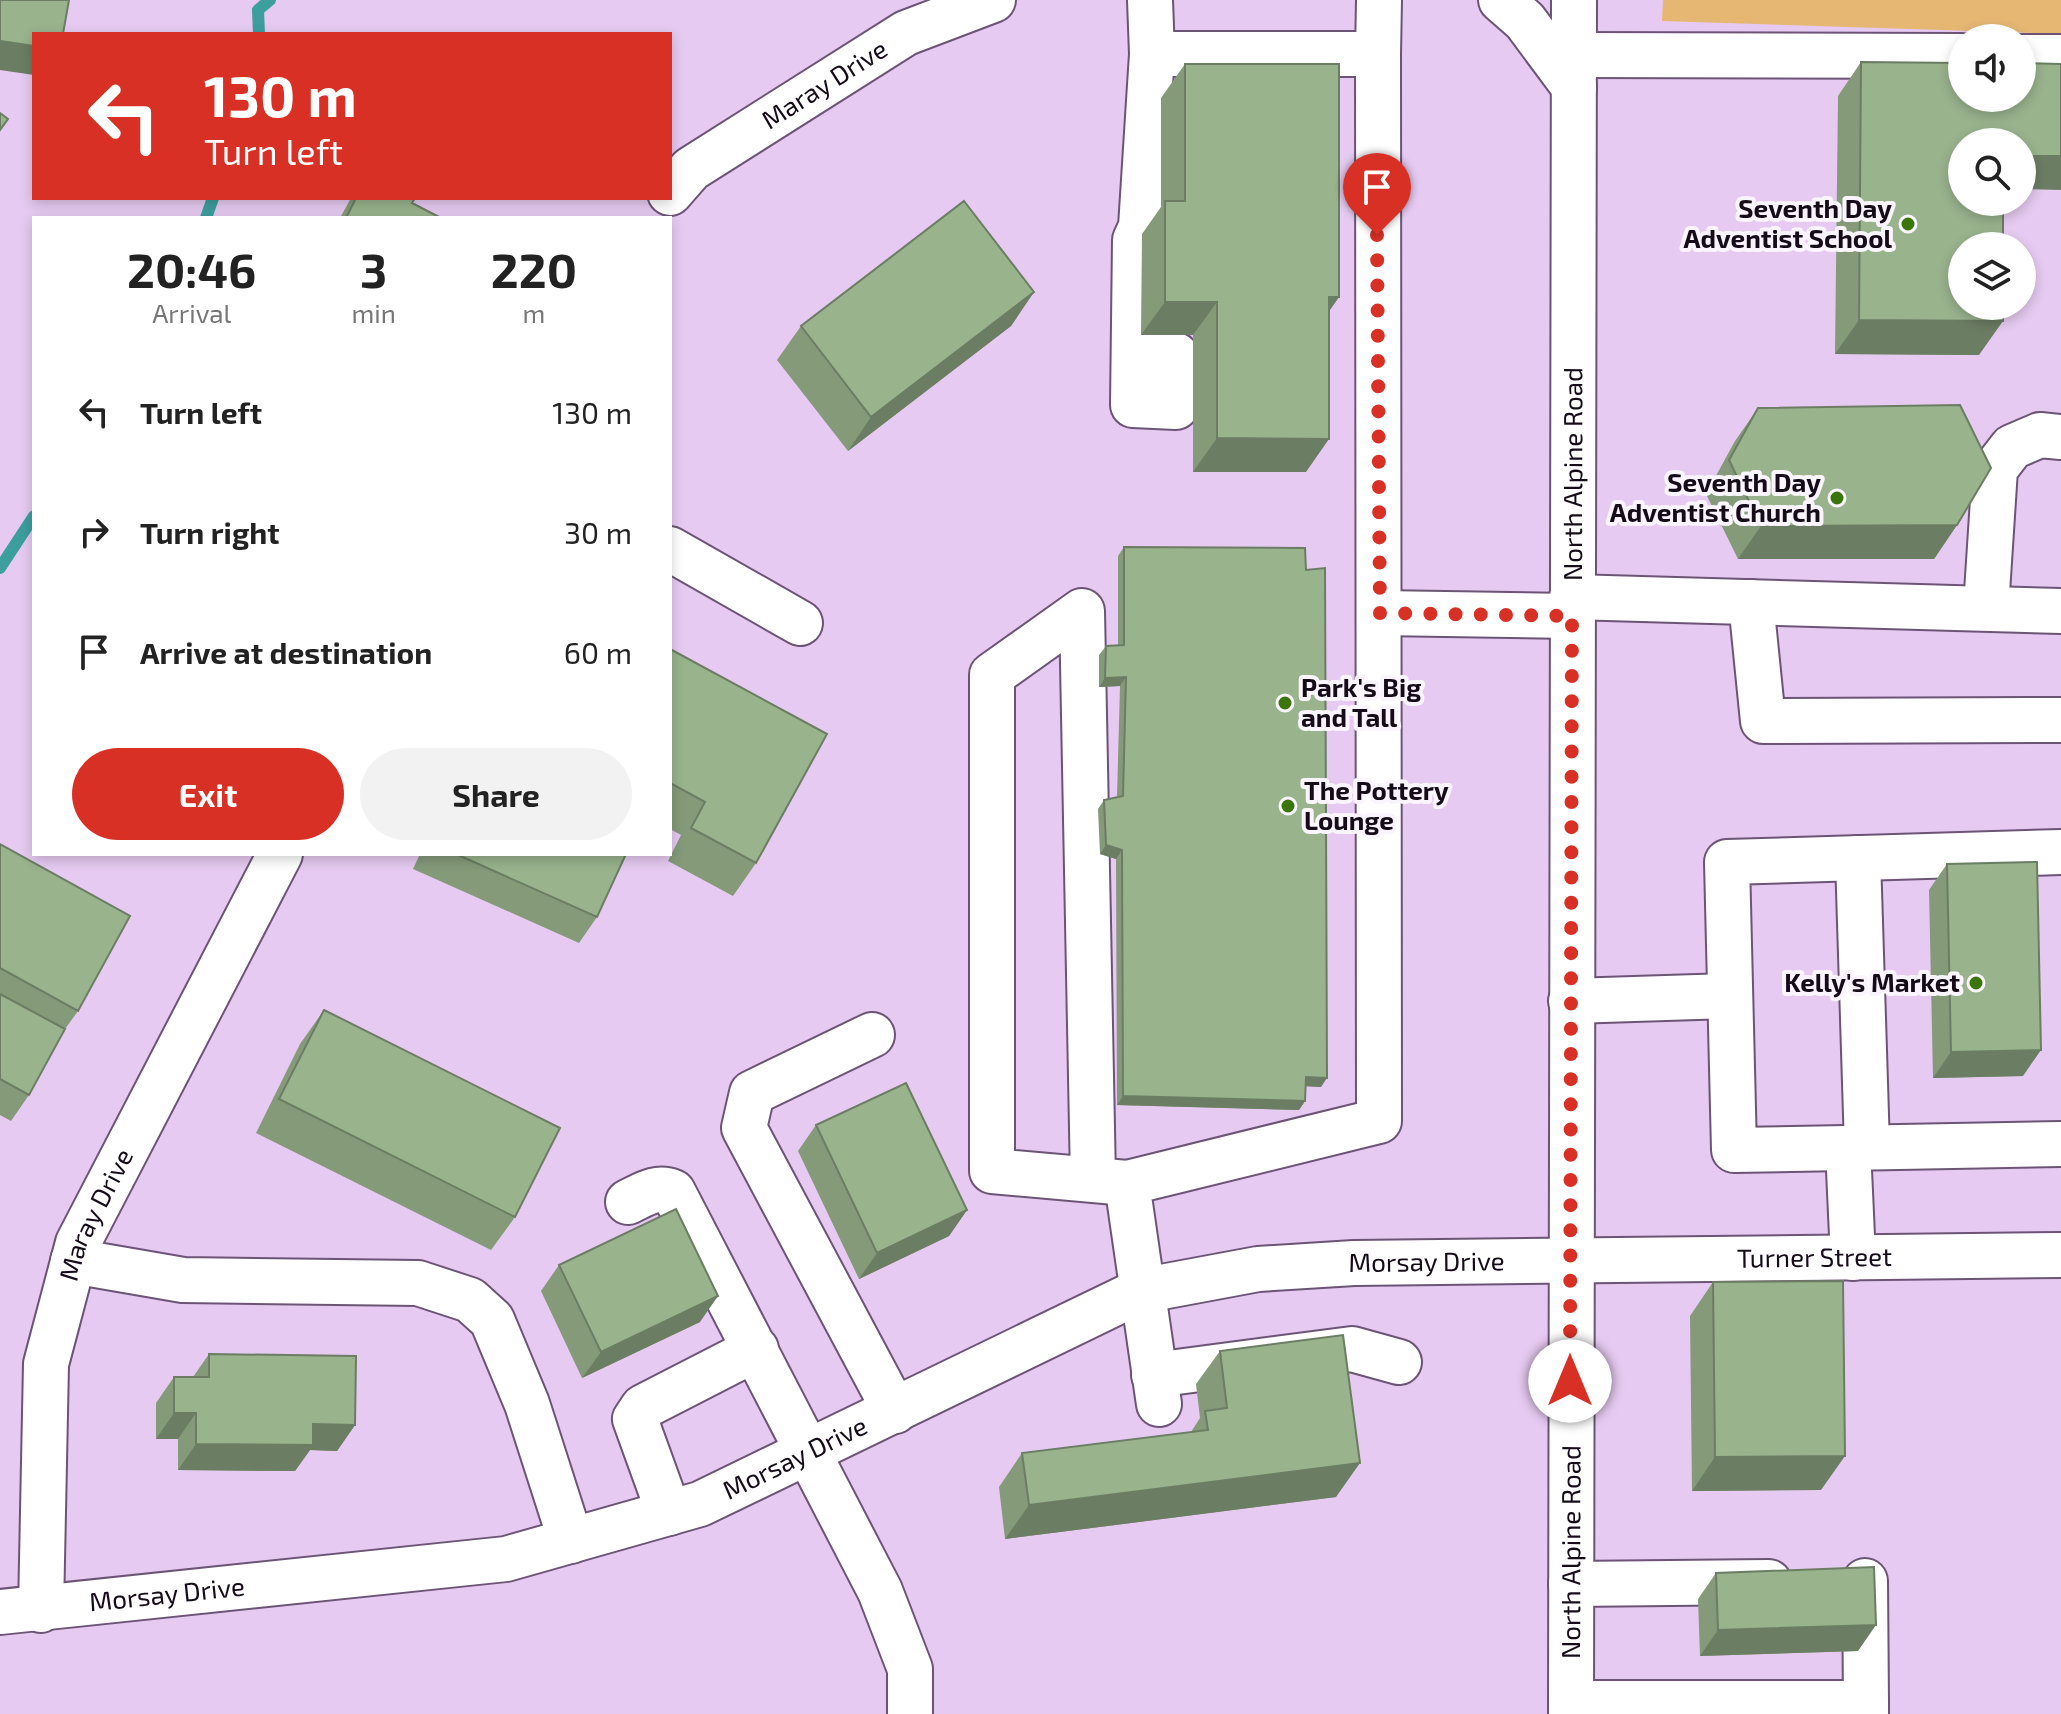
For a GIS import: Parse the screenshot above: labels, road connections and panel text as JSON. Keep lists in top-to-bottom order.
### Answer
{
  "streets": {
    "street": [
      "Maray Drive",
      "North Alpine Road",
      "Turner Street",
      "Morsay Drive"
    ]
  },
  "crossings": [
    ["Maray Drive", "Morsay Drive"],
    ["North Alpine Road", "Turner Street"],
    ["North Alpine Road", "Morsay Drive"],
    ["Turner Street", "Morsay Drive"]
  ],
  "places": [
    "Seventh Day Adventist School",
    "Seventh Day Adventist Church",
    "Park's Big and Tall",
    "The Pottery Lounge",
    "Kelly's Market"
  ],
  "page": {
    "turn": ["130 m", "Turn left"],
    "eta": [
      "20:46",
      "Arrival",
      "3",
      "min",
      "220",
      "m"
    ],
    "list": [
      {
        "name": "Turn left",
        "value": "130 m"
      },
      {
        "name": "Turn right",
        "value": "30 m"
      },
      {
        "name": "Arrive at destination",
        "value": "60 m"
      }
    ],
    "buttons": ["Exit", "Share"]
  }
}
